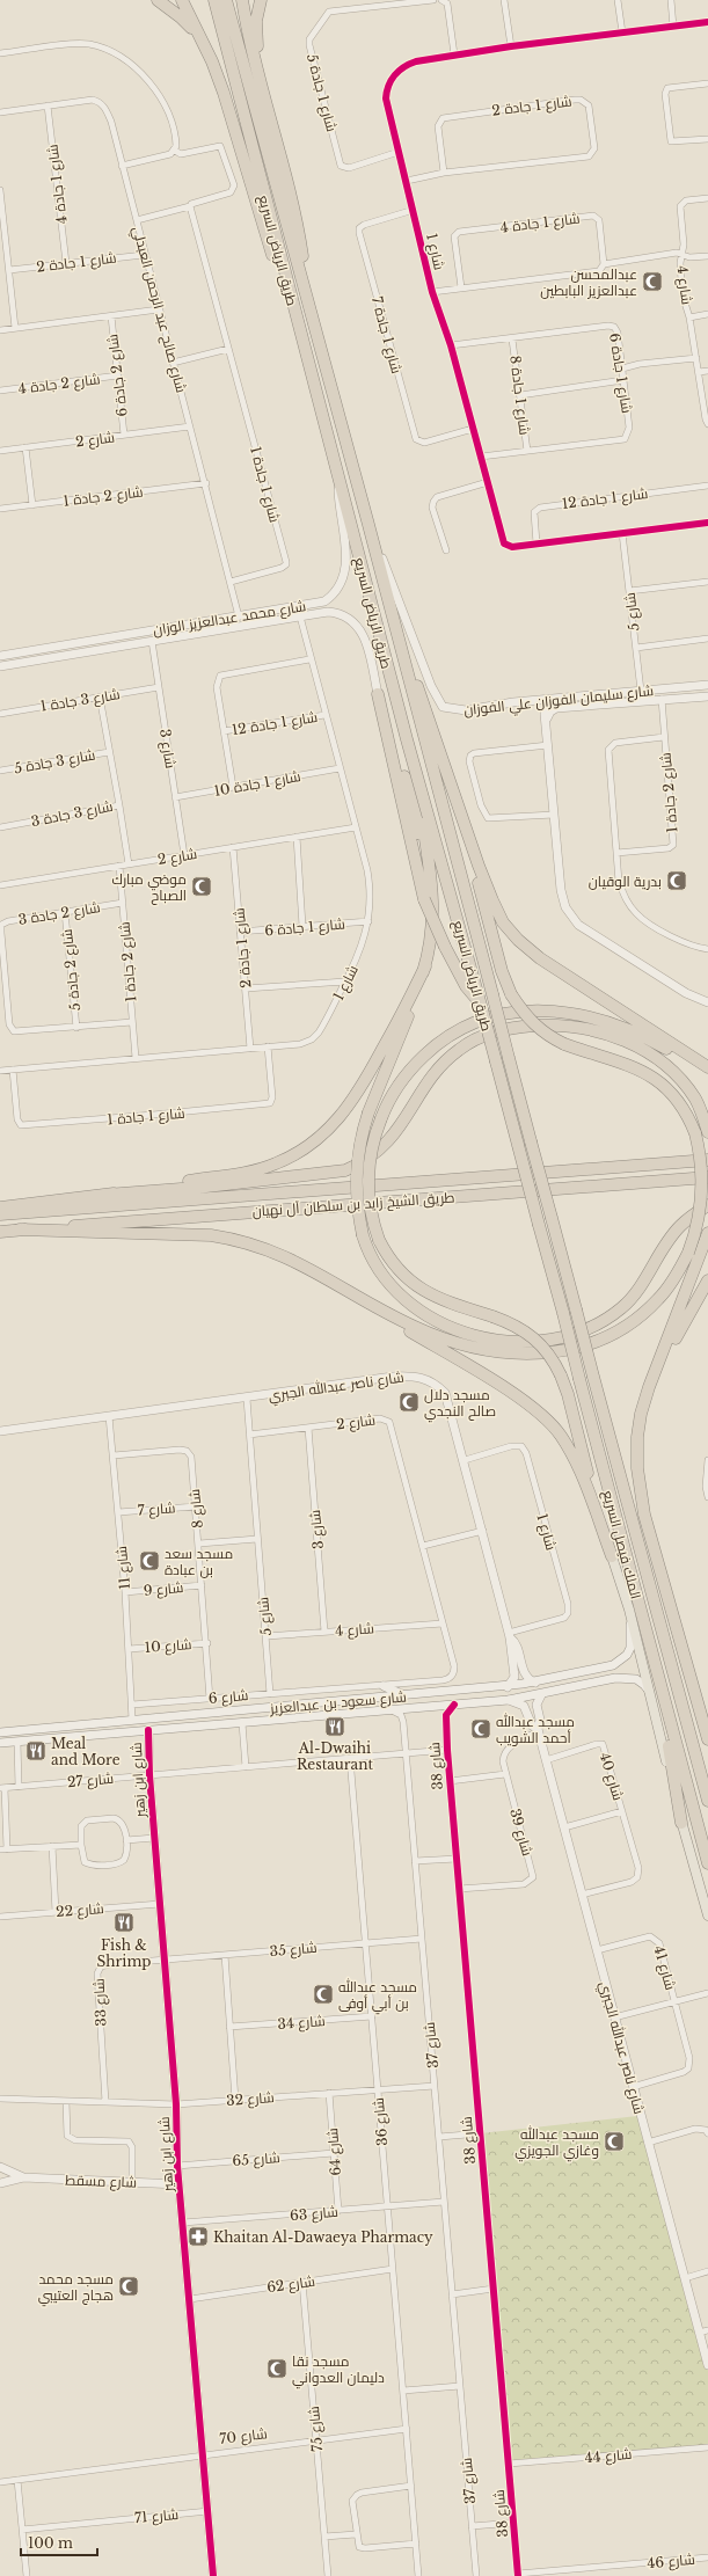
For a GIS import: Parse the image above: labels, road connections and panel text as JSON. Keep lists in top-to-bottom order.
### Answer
{
  "streets": {
    "highway": ["طريق الرياض السريع", "طريق الشيخ زايد بن سلطان آل نهيان", "الملك فيصل السريع"],
    "street": [
      "شارع 1 جادة 5",
      "شارع 1 جادة 2",
      "شارع 1 جادة 4",
      "شارع 1",
      "شارع 4",
      "شارع صالح عبد الرحمن العبدلي",
      "شارع 1 جادة 7",
      "شارع 1 جادة 6",
      "شارع 2 جادة 6",
      "شارع 2 جادة 4",
      "شارع 1 جادة 8",
      "شارع 2",
      "شارع 1 جادة 1",
      "شارع 2 جادة 1",
      "شارع 1 جادة 12",
      "شارع 5",
      "شارع محمد عبدالعزيز الوزان",
      "شارع 3 جادة 1",
      "شارع سليمان الفوزان علي الفوزان",
      "شارع 3",
      "شارع 3 جادة 5",
      "شارع 1 جادة 10",
      "شارع 3 جادة 3",
      "شارع 2 جادة 3",
      "شارع 2 جادة 5",
      "شارع ناصر عبدالله الجبري",
      "شارع 7",
      "شارع 8",
      "شارع 11",
      "شارع 9",
      "شارع 10",
      "شارع 6",
      "شارع سعود بن عبدالعزيز",
      "شارع 38",
      "شارع 40",
      "شارع 27",
      "شارع ابن زهير",
      "شارع 39",
      "شارع 22",
      "شارع 35",
      "شارع 41",
      "شارع 33",
      "شارع 34",
      "شارع 37",
      "شارع 32",
      "شارع 36",
      "شارع 64",
      "شارع 65",
      "شارع مسقط",
      "شارع 63",
      "شارع 62",
      "شارع 75",
      "شارع 70",
      "شارع 44",
      "شارع 71",
      "شارع 46"
    ]
  },
  "crossings": [
    ["شارع 1 جادة 5", "شارع 1"],
    ["شارع 1 جادة 2", "شارع 1 جادة 4"],
    ["شارع 1 جادة 2", "شارع 1"],
    ["شارع 1 جادة 2", "شارع صالح عبد الرحمن العبدلي"],
    ["شارع 1 جادة 2", "شارع 1 جادة 6"],
    ["شارع 1 جادة 2", "شارع 2"],
    ["شارع 1 جادة 4", "شارع صالح عبد الرحمن العبدلي"],
    ["طريق الرياض السريع", "شارع محمد عبدالعزيز الوزان"],
    ["طريق الرياض السريع", "شارع سليمان الفوزان علي الفوزان"],
    ["طريق الرياض السريع", "الملك فيصل السريع"],
    ["شارع 1", "شارع 1 جادة 7"],
    ["شارع 1", "شارع 1 جادة 6"],
    ["شارع 1", "شارع 2"],
    ["شارع 1", "شارع 1 جادة 1"],
    ["شارع 1", "شارع 2 جادة 1"],
    ["شارع 1", "شارع 1 جادة 12"],
    ["شارع 1", "شارع 5"],
    ["شارع 1", "شارع محمد عبدالعزيز الوزان"],
    ["شارع 1", "شارع 1 جادة 10"],
    ["شارع 1", "شارع ناصر عبدالله الجبري"],
    ["شارع 4", "شارع 2"],
    ["شارع 4", "شارع 5"],
    ["شارع 4", "شارع 3"],
    ["شارع صالح عبد الرحمن العبدلي", "شارع 2"],
    ["شارع صالح عبد الرحمن العبدلي", "شارع 1 جادة 1"],
    ["شارع صالح عبد الرحمن العبدلي", "شارع 2 جادة 1"],
    ["شارع صالح عبد الرحمن العبدلي", "شارع محمد عبدالعزيز الوزان"],
    ["شارع 1 جادة 6", "شارع 1 جادة 8"],
    ["شارع 2 جادة 6", "شارع 2 جادة 4"],
    ["شارع 2 جادة 6", "شارع 2"],
    ["شارع 2", "شارع 2 جادة 1"],
    ["شارع 2", "شارع 5"],
    ["شارع 2", "شارع 3"],
    ["شارع 2", "شارع 6"],
    ["شارع 2 جادة 1", "شارع سليمان الفوزان علي الفوزان"],
    ["شارع 2 جادة 1", "شارع 2 جادة 3"],
    ["شارع 5", "شارع سليمان الفوزان علي الفوزان"],
    ["شارع 5", "شارع ناصر عبدالله الجبري"],
    ["شارع 5", "شارع 6"],
    ["شارع محمد عبدالعزيز الوزان", "شارع 3"],
    ["شارع 3 جادة 1", "شارع 3"],
    ["شارع 3 جادة 1", "شارع 3 جادة 3"],
    ["شارع 3", "شارع 1 جادة 10"],
    ["شارع 3 جادة 5", "شارع 3 جادة 3"],
    ["شارع 2 جادة 3", "شارع 2 جادة 5"],
    ["شارع ناصر عبدالله الجبري", "شارع 11"],
    ["شارع ناصر عبدالله الجبري", "شارع سعود بن عبدالعزيز"],
    ["شارع ناصر عبدالله الجبري", "شارع 40"],
    ["شارع ناصر عبدالله الجبري", "شارع 39"],
    ["شارع ناصر عبدالله الجبري", "شارع 41"],
    ["شارع 7", "شارع 8"],
    ["شارع 7", "شارع 11"],
    ["شارع 8", "شارع 11"],
    ["شارع 8", "شارع 9"],
    ["شارع 8", "شارع 10"],
    ["شارع 8", "شارع 6"],
    ["الملك فيصل السريع", "شارع سعود بن عبدالعزيز"],
    ["شارع 11", "شارع 9"],
    ["شارع 11", "شارع 10"],
    ["شارع 11", "شارع 6"],
    ["شارع 11", "شارع سعود بن عبدالعزيز"],
    ["شارع سعود بن عبدالعزيز", "شارع 38"],
    ["شارع سعود بن عبدالعزيز", "شارع ابن زهير"],
    ["شارع سعود بن عبدالعزيز", "شارع 37"],
    ["شارع 38", "شارع 27"],
    ["شارع 38", "شارع 39"],
    ["شارع 38", "شارع 37"],
    ["شارع 38", "شارع 44"],
    ["شارع 38", "شارع 46"],
    ["شارع 27", "شارع ابن زهير"],
    ["شارع 27", "شارع 37"],
    ["شارع 27", "شارع 36"],
    ["شارع ابن زهير", "شارع 22"],
    ["شارع ابن زهير", "شارع 35"],
    ["شارع ابن زهير", "شارع 33"],
    ["شارع ابن زهير", "شارع 32"],
    ["شارع ابن زهير", "شارع 65"],
    ["شارع ابن زهير", "شارع مسقط"],
    ["شارع ابن زهير", "شارع 63"],
    ["شارع ابن زهير", "شارع 62"],
    ["شارع ابن زهير", "شارع 70"],
    ["شارع ابن زهير", "شارع 71"],
    ["شارع 35", "شارع 33"],
    ["شارع 35", "شارع 37"],
    ["شارع 35", "شارع 36"],
    ["شارع 33", "شارع 32"],
    ["شارع 34", "شارع 36"],
    ["شارع 37", "شارع 32"],
    ["شارع 37", "شارع 63"],
    ["شارع 32", "شارع 36"],
    ["شارع 32", "شارع 64"],
    ["شارع 36", "شارع 63"],
    ["شارع 36", "شارع 62"],
    ["شارع 36", "شارع 70"],
    ["شارع 64", "شارع 65"],
    ["شارع 64", "شارع 63"],
    ["شارع 62", "شارع 75"],
    ["شارع 75", "شارع 70"]
  ],
  "places": {
    "mosque": [
      "عبدالمحسن عبدالعزيز البابطين",
      "بدرية الوقيان",
      "موضي مبارك الصباح",
      "مسجد دلال صالح النجدي",
      "مسجد سعد بن عبادة",
      "مسجد عبدالله أحمد الشويب",
      "مسجد عبدالله بن أبي أوفى",
      "مسجد عبدالله وغازي الجويزي",
      "مسجد محمد هجاج العتيبي",
      "مسجد نقا دليمان العدواني"
    ],
    "restaurant": ["Al-Dwaihi Restaurant", "Meal and More", "Fish & Shrimp"],
    "pharmacy": ["Khaitan Al-Dawaeya Pharmacy"]
  },
  "scale_bar": "100 m"
}
